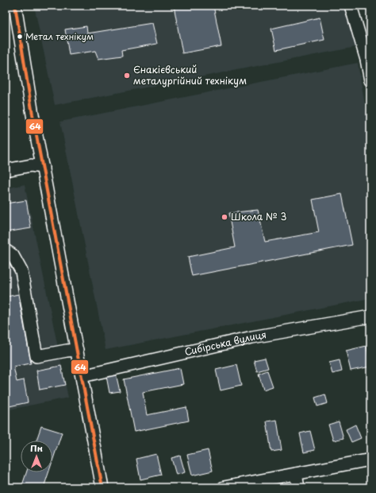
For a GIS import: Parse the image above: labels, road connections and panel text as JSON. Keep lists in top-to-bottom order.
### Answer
{
  "streets": {
    "street": ["Сибірська вулиця"]
  },
  "places": ["Метал технікум", "Єнакієвський металургійний технікум", "Школа № 3"],
  "lines": ["transit line 64"],
  "north": "top"
}
